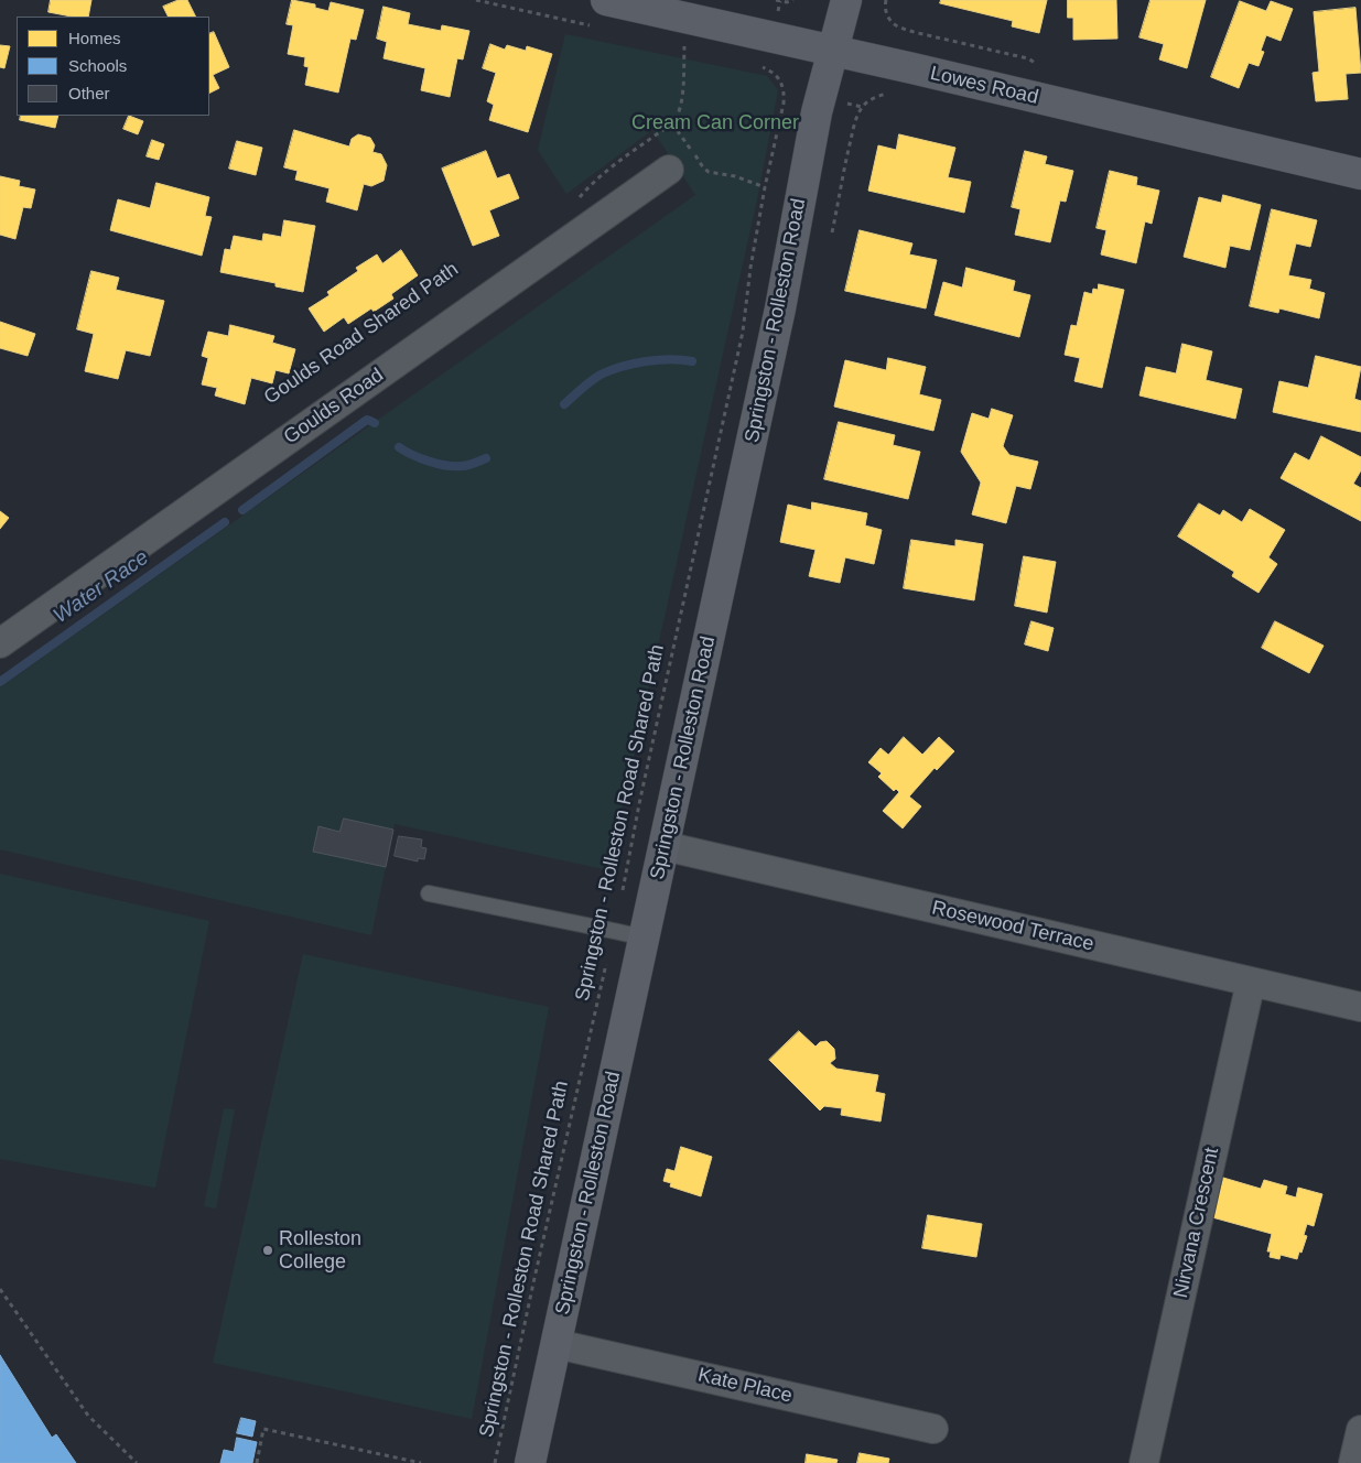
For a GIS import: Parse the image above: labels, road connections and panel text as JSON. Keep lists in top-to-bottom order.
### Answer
{
  "streets": {
    "main road": ["Lowes Road", "Springston - Rolleston Road"],
    "street": [
      "Goulds Road",
      "Rosewood Terrace",
      "Nirvana Crescent",
      "Kate Place"
    ],
    "path": ["Springston - Rolleston Road Shared Path"]
  },
  "crossings": [
    ["Lowes Road", "Springston - Rolleston Road"],
    ["Springston - Rolleston Road", "Rosewood Terrace"],
    ["Springston - Rolleston Road", "Kate Place"],
    ["Rosewood Terrace", "Nirvana Crescent"]
  ],
  "water": ["Water Race"],
  "parks": ["Cream Can Corner"],
  "places": ["Rolleston College"],
  "legend": ["Homes", "Schools", "Other"]
}
